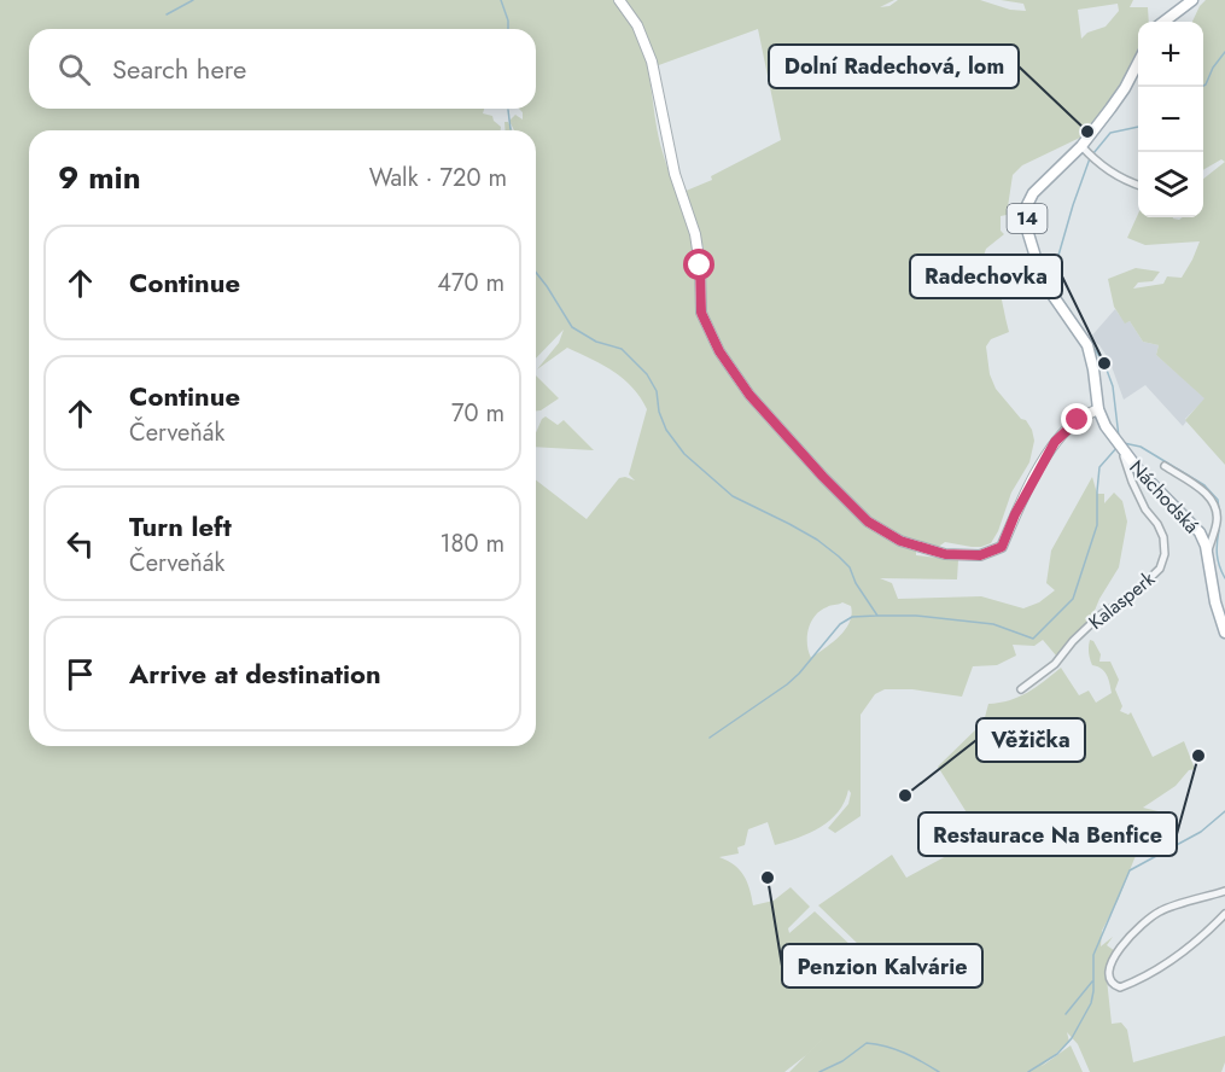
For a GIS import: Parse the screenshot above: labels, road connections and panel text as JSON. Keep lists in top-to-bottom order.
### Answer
{
  "streets": {
    "main road": ["14", "Náchodská"],
    "street": ["Kalasperk"]
  },
  "crossings": [
    ["14", "Náchodská"],
    ["Náchodská", "Kalasperk"]
  ],
  "places": [
    "Dolní Radechová, lom",
    "Radechovka",
    "Restaurace Na Benfice",
    "Věžička",
    "Penzion Kalvárie"
  ],
  "page": {
    "map_buttons": ["+", "−"],
    "search": "Search here",
    "heading": ["9 min", "Walk · 720 m"],
    "list": [
      ["Continue", "470 m"],
      ["Continue", "Červeňák", "70 m"],
      ["Turn left", "Červeňák", "180 m"],
      "Arrive at destination"
    ]
  }
}
